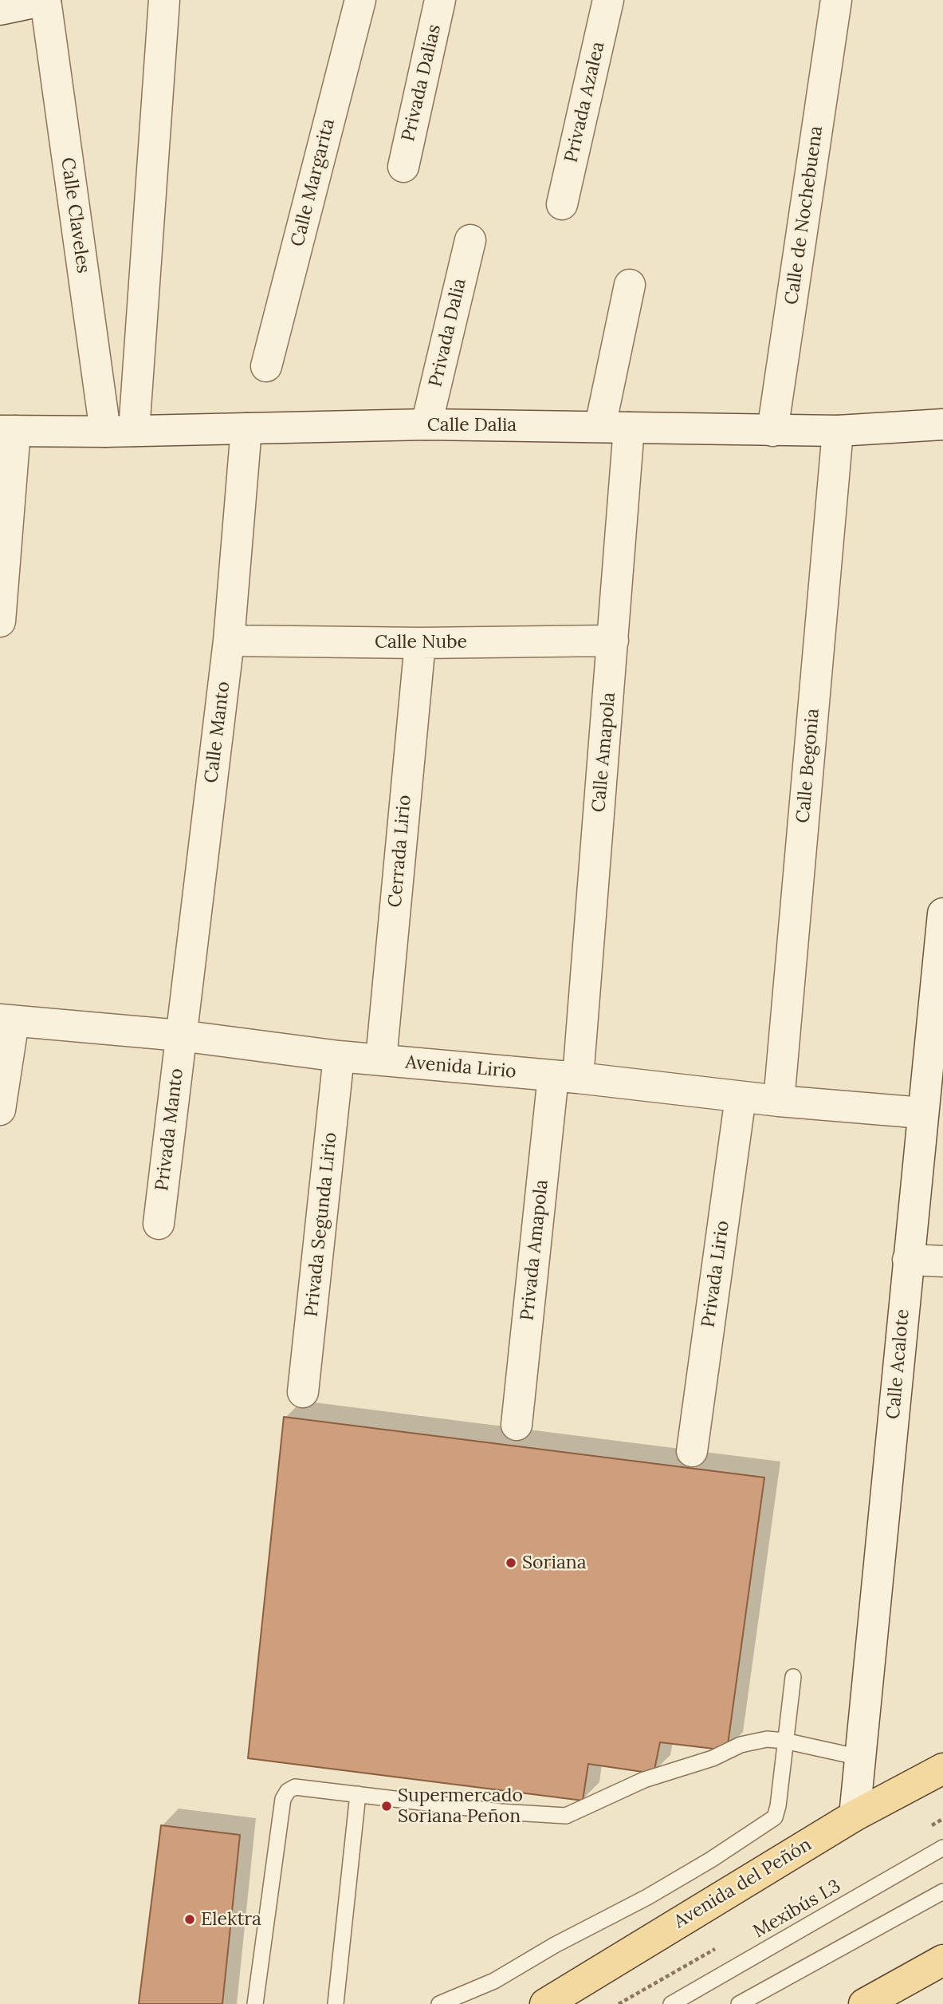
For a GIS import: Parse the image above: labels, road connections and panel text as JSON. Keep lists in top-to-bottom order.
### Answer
{
  "streets": {
    "main road": ["Avenida del Peñón"],
    "street": [
      "Privada Dalias",
      "Privada Azalea",
      "Calle Margarita",
      "Calle Claveles",
      "Calle de Nochebuena",
      "Privada Dalia",
      "Calle Dalia",
      "Calle Nube",
      "Calle Manto",
      "Calle Amapola",
      "Calle Begonia",
      "Cerrada Lirio",
      "Avenida Lirio",
      "Privada Manto",
      "Privada Segunda Lirio",
      "Privada Amapola",
      "Privada Lirio",
      "Calle Acalote"
    ],
    "lane": ["Mexibús L3"]
  },
  "crossings": [
    ["Calle Claveles", "Calle Dalia"],
    ["Calle de Nochebuena", "Calle Dalia"],
    ["Privada Dalia", "Calle Dalia"],
    ["Calle Dalia", "Calle Manto"],
    ["Calle Dalia", "Calle Amapola"],
    ["Calle Dalia", "Calle Begonia"],
    ["Calle Nube", "Calle Manto"],
    ["Calle Nube", "Calle Amapola"],
    ["Calle Nube", "Cerrada Lirio"],
    ["Calle Manto", "Avenida Lirio"],
    ["Calle Manto", "Privada Manto"],
    ["Calle Amapola", "Avenida Lirio"],
    ["Calle Amapola", "Privada Amapola"],
    ["Calle Begonia", "Avenida Lirio"],
    ["Cerrada Lirio", "Avenida Lirio"],
    ["Avenida Lirio", "Privada Manto"],
    ["Avenida Lirio", "Privada Segunda Lirio"],
    ["Avenida Lirio", "Privada Amapola"],
    ["Avenida Lirio", "Privada Lirio"],
    ["Avenida Lirio", "Calle Acalote"],
    ["Calle Acalote", "Avenida del Peñón"]
  ],
  "places": ["Soriana", "Supermercado Soriana Peñon", "Elektra"]
}
